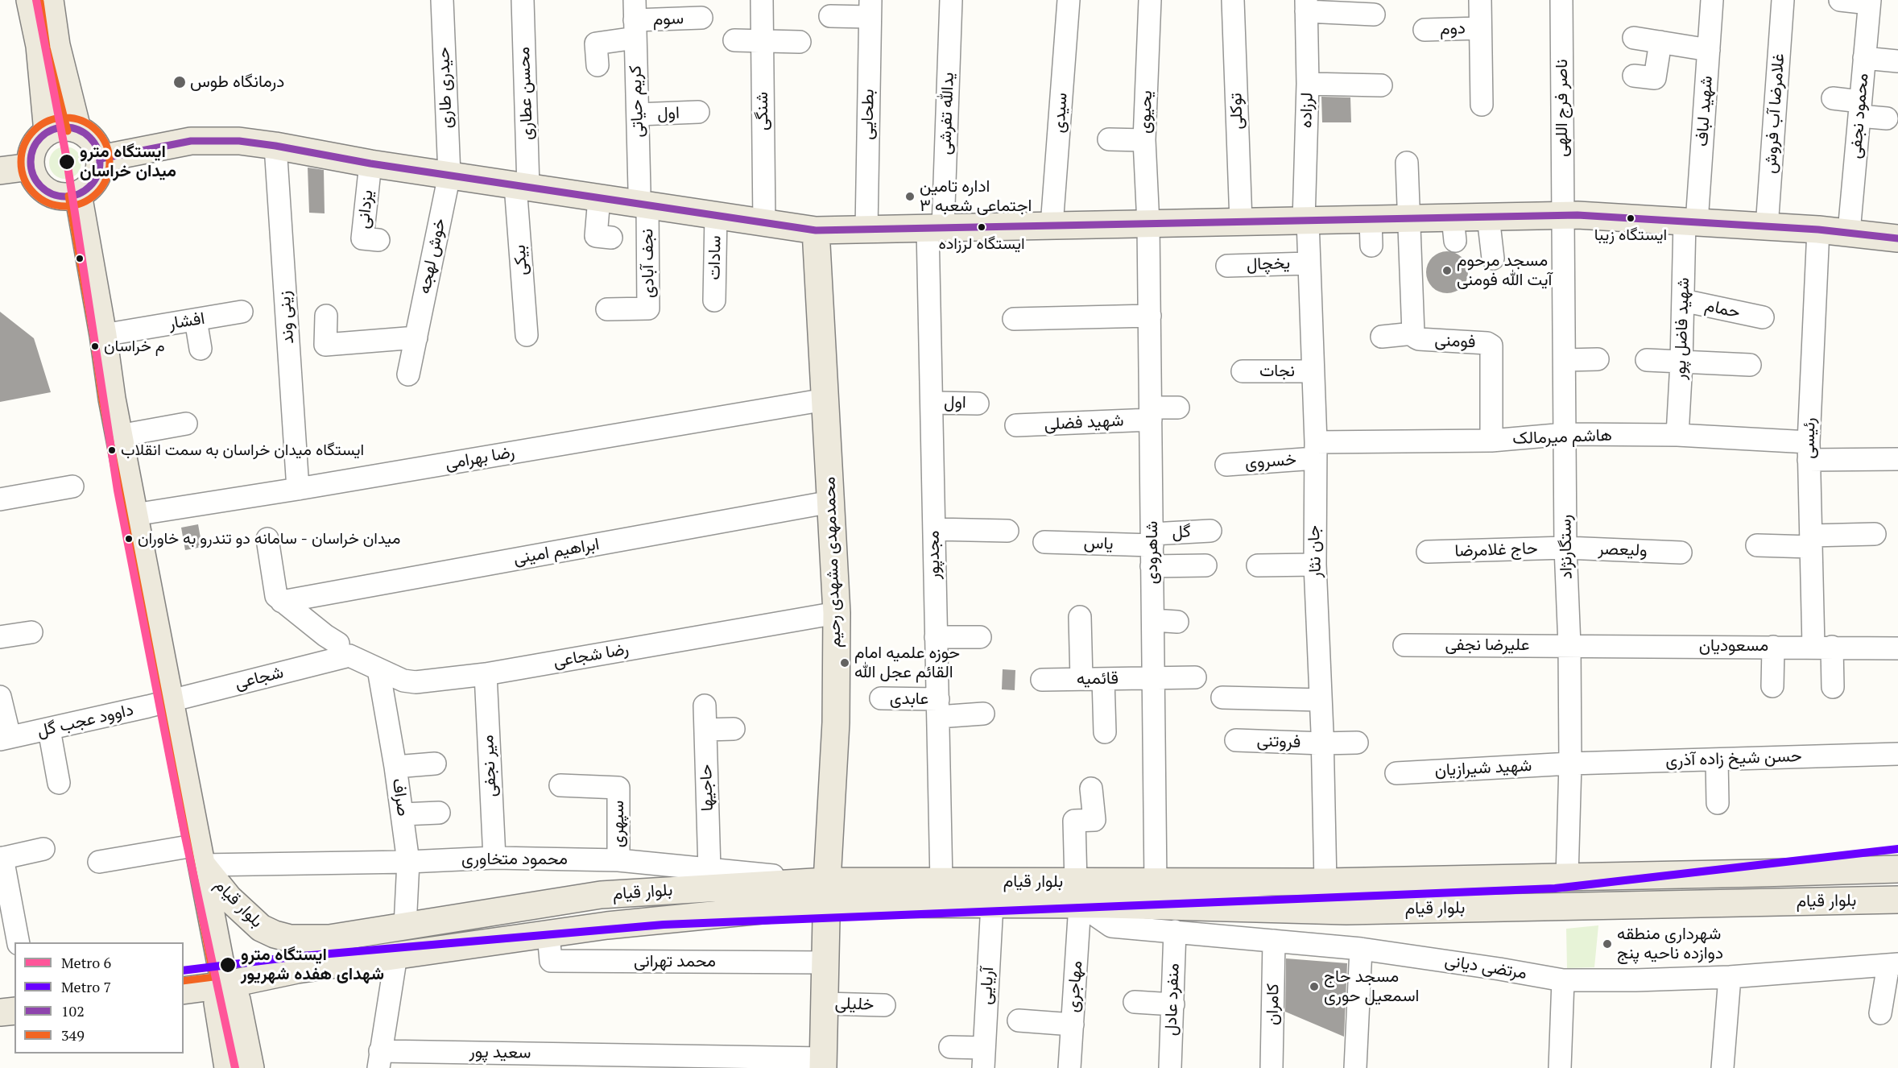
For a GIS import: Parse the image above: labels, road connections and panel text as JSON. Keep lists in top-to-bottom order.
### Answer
{
  "streets": {
    "main road": ["محمدمهدی مشهدی رحیم", "بلوار قیام"],
    "street": [
      "سوم",
      "دوم",
      "حیدری طاری",
      "محسن عطاری",
      "کریم حیاتی",
      "ناصر فرج اللهی",
      "لرزاده",
      "شنگی",
      "توکلی",
      "شهید لباف",
      "یحیوی",
      "سیدی",
      "اول",
      "یدالله تفرشی",
      "غلامرضا آب فروش",
      "بطحایی",
      "محمود نجفی",
      "یزدانی",
      "خوش لهجه",
      "سادات",
      "بیکی",
      "نجف آبادی",
      "یخچال",
      "حمام",
      "زینی وند",
      "افشار",
      "شهید فاضل پور",
      "فومنی",
      "نجات",
      "شهید فضلی",
      "هاشم میرمالک",
      "رئیسی",
      "رضا بهرامی",
      "خسروی",
      "گل",
      "یاس",
      "رستگارنژاد",
      "حاج غلامرضا",
      "ولیعصر",
      "ابراهیم امینی",
      "جان نثار",
      "شاهرودی",
      "مجدپور",
      "علیرضا نجفی",
      "مسعودیان",
      "رضا شجاعی",
      "شجاعی",
      "قائمیه",
      "عابدی",
      "داوود عجب گل",
      "فروتنی",
      "حسن شیخ زاده آذری",
      "میر نجفی",
      "شهید شیرازیان",
      "حاجیها",
      "صراف",
      "سپهری",
      "محمود متخاوری",
      "محمد تهرانی",
      "مرتضی دیانی",
      "آریایی",
      "مهاجری",
      "منفرد عادل",
      "خلیلی",
      "کامران",
      "سعید پور"
    ]
  },
  "crossings": [
    ["سوم", "کریم حیاتی"],
    ["حیدری طاری", "خوش لهجه"],
    ["محسن عطاری", "بیکی"],
    ["کریم حیاتی", "اول"],
    ["کریم حیاتی", "نجف آبادی"],
    ["ناصر فرج اللهی", "رستگارنژاد"],
    ["لرزاده", "جان نثار"],
    ["شهید لباف", "شهید فاضل پور"],
    ["یحیوی", "شاهرودی"],
    ["اول", "مجدپور"],
    ["یدالله تفرشی", "مجدپور"],
    ["یخچال", "جان نثار"],
    ["حمام", "شهید فاضل پور"],
    ["زینی وند", "رضا بهرامی"],
    ["شهید فاضل پور", "هاشم میرمالک"],
    ["فومنی", "هاشم میرمالک"],
    ["نجات", "جان نثار"],
    ["شهید فضلی", "شاهرودی"],
    ["هاشم میرمالک", "رئیسی"],
    ["هاشم میرمالک", "خسروی"],
    ["هاشم میرمالک", "رستگارنژاد"],
    ["هاشم میرمالک", "جان نثار"],
    ["رئیسی", "مسعودیان"],
    ["رضا بهرامی", "محمدمهدی مشهدی رحیم"],
    ["خسروی", "جان نثار"],
    ["گل", "یاس"],
    ["گل", "شاهرودی"],
    ["یاس", "شاهرودی"],
    ["رستگارنژاد", "حاج غلامرضا"],
    ["رستگارنژاد", "ولیعصر"],
    ["رستگارنژاد", "علیرضا نجفی"],
    ["رستگارنژاد", "مسعودیان"],
    ["رستگارنژاد", "حسن شیخ زاده آذری"],
    ["رستگارنژاد", "شهید شیرازیان"],
    ["رستگارنژاد", "بلوار قیام"],
    ["حاج غلامرضا", "ولیعصر"],
    ["ابراهیم امینی", "محمدمهدی مشهدی رحیم"],
    ["ابراهیم امینی", "رضا شجاعی"],
    ["جان نثار", "فروتنی"],
    ["جان نثار", "بلوار قیام"],
    ["شاهرودی", "قائمیه"],
    ["شاهرودی", "بلوار قیام"],
    ["مجدپور", "عابدی"],
    ["مجدپور", "بلوار قیام"],
    ["محمدمهدی مشهدی رحیم", "رضا شجاعی"],
    ["محمدمهدی مشهدی رحیم", "محمود متخاوری"],
    ["محمدمهدی مشهدی رحیم", "بلوار قیام"],
    ["محمدمهدی مشهدی رحیم", "محمد تهرانی"],
    ["محمدمهدی مشهدی رحیم", "خلیلی"],
    ["محمدمهدی مشهدی رحیم", "سعید پور"],
    ["علیرضا نجفی", "مسعودیان"],
    ["رضا شجاعی", "شجاعی"],
    ["رضا شجاعی", "میر نجفی"],
    ["رضا شجاعی", "صراف"],
    ["شجاعی", "داوود عجب گل"],
    ["حسن شیخ زاده آذری", "شهید شیرازیان"],
    ["میر نجفی", "محمود متخاوری"],
    ["حاجیها", "محمود متخاوری"],
    ["صراف", "محمود متخاوری"],
    ["صراف", "بلوار قیام"],
    ["سپهری", "محمود متخاوری"],
    ["محمود متخاوری", "بلوار قیام"],
    ["بلوار قیام", "محمد تهرانی"],
    ["بلوار قیام", "مرتضی دیانی"],
    ["بلوار قیام", "آریایی"],
    ["بلوار قیام", "مهاجری"],
    ["مرتضی دیانی", "مهاجری"],
    ["مرتضی دیانی", "منفرد عادل"],
    ["مرتضی دیانی", "کامران"]
  ],
  "places": [
    "درمانگاه طوس",
    "ایستگاه مترو میدان خراسان",
    "اداره تامین اجتماعی شعبه ۳",
    "ایستگاه زیبا",
    "ایستگاه لرزاده",
    "مسجد مرحوم آیت الله فومنی",
    "م خراسان",
    "ایستگاه میدان خراسان به سمت انقلاب",
    "میدان خراسان - سامانه دو تندرو به خاوران",
    "حوزه علمیه امام القائم عجل الله",
    "شهرداری منطقه دوازده ناحیه پنج",
    "ایستگاه مترو شهدای هفده شهریور",
    "مسجد حاج اسمعیل حوری"
  ],
  "lines": [
    "metro line 6",
    "transit line 349",
    "transit line 102",
    "metro line 7"
  ],
  "legend": [
    "Metro 6",
    "Metro 7",
    "102",
    "349"
  ]
}
